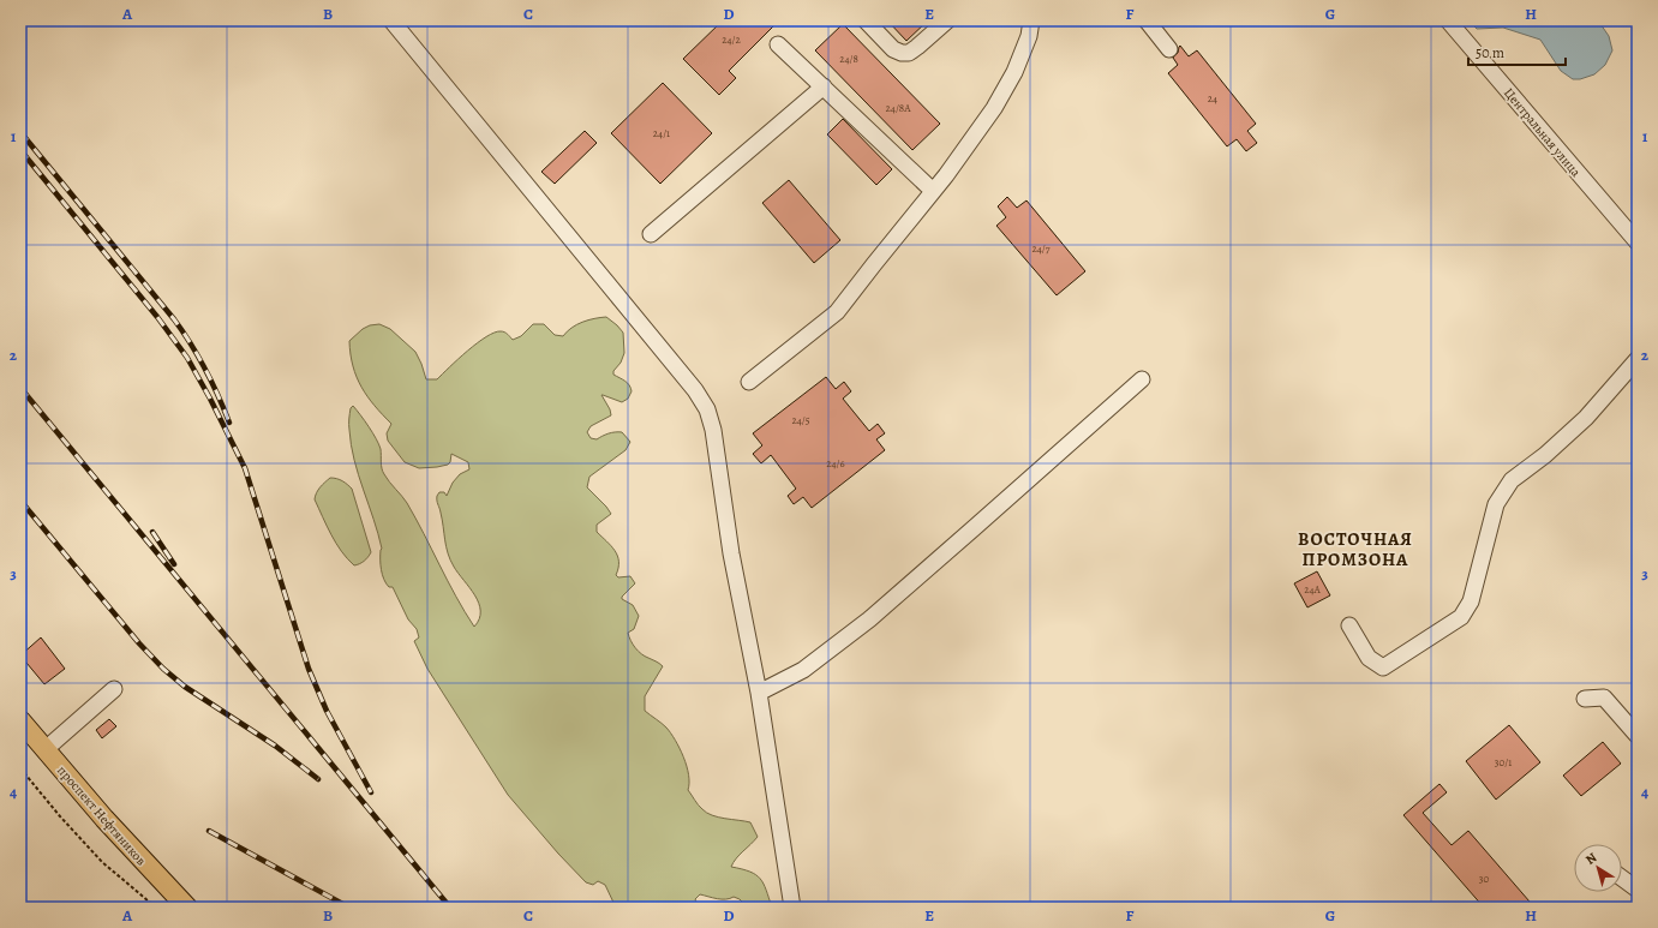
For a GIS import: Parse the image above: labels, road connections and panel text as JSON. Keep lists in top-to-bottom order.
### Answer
{
  "streets": {
    "main road": ["проспект Нефтяников"],
    "street": ["Центральная улица"]
  },
  "districts": ["ВОСТОЧНАЯ ПРОМЗОНА"],
  "house_numbers": [
    "24/2",
    "24/8",
    "24",
    "24/8А",
    "24/1",
    "24/7",
    "24/5",
    "24/6",
    "24А",
    "30/1",
    "30"
  ],
  "scale_bar": "50 m",
  "north": "top left",
  "grid": {
    "columns": [
      "A",
      "B",
      "C",
      "D",
      "E",
      "F",
      "G",
      "H"
    ],
    "rows": [
      "1",
      "2",
      "3",
      "4"
    ]
  }
}
